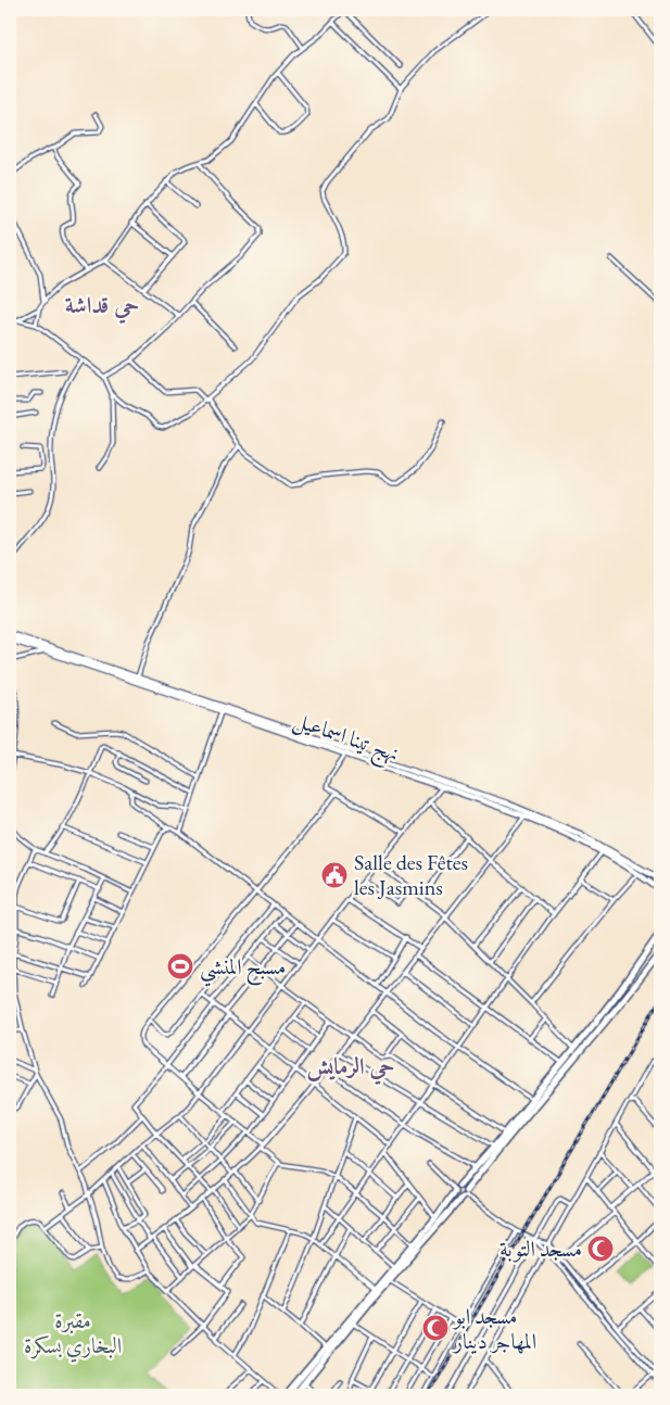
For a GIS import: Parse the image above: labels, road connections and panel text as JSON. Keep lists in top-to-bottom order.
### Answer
{
  "streets": {
    "main road": ["نهج تينا اسماعيل"]
  },
  "districts": ["حي قداشة", "حي الرمايش"],
  "parks": ["مقبرة البخاري بسكرة"],
  "places": {
    "public building": ["Salle des Fêtes les Jasmins"],
    "sports": ["مسبح المنشي"],
    "mosque": ["مسجد التوبة", "مسجد ابو المهاجر دينار"]
  }
}
